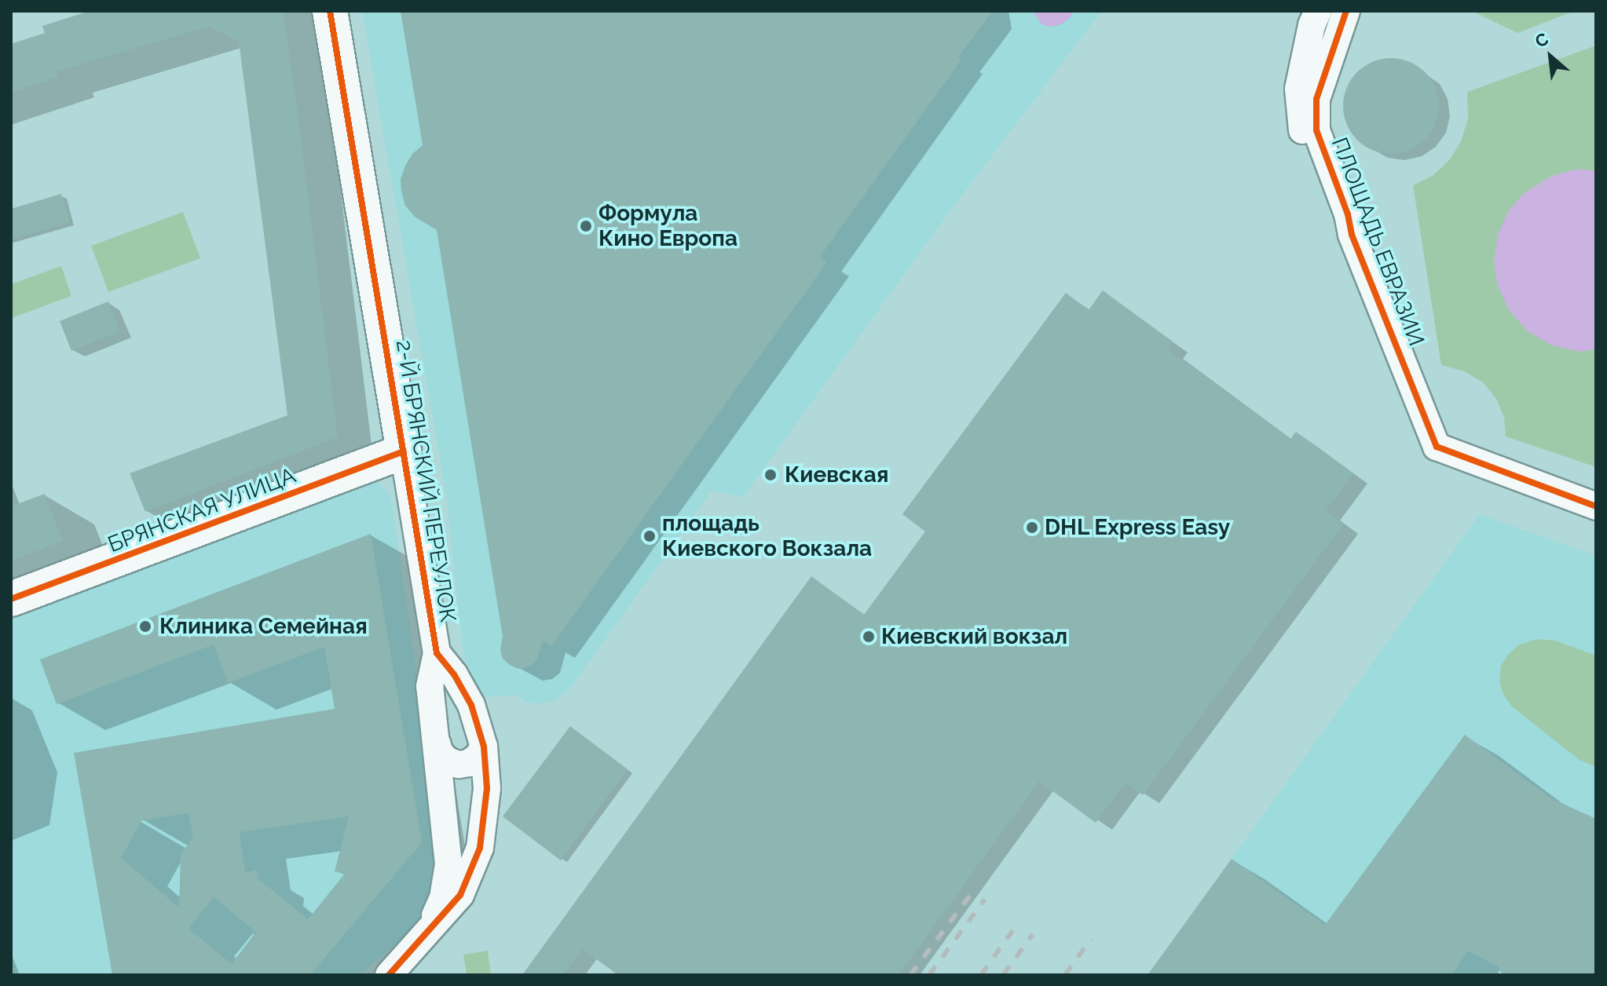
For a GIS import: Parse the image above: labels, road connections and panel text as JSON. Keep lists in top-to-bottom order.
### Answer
{
  "streets": {
    "street": ["ПЛОЩАДЬ ЕВРАЗИИ", "2-Й БРЯНСКИЙ ПЕРЕУЛОК", "БРЯНСКАЯ УЛИЦА"]
  },
  "crossings": [
    ["2-Й БРЯНСКИЙ ПЕРЕУЛОК", "БРЯНСКАЯ УЛИЦА"]
  ],
  "places": [
    "Формула Кино Европа",
    "Киевская",
    "DHL Express Easy",
    "площадь Киевского Вокзала",
    "Клиника Семейная",
    "Киевский вокзал"
  ],
  "north": "top left"
}
